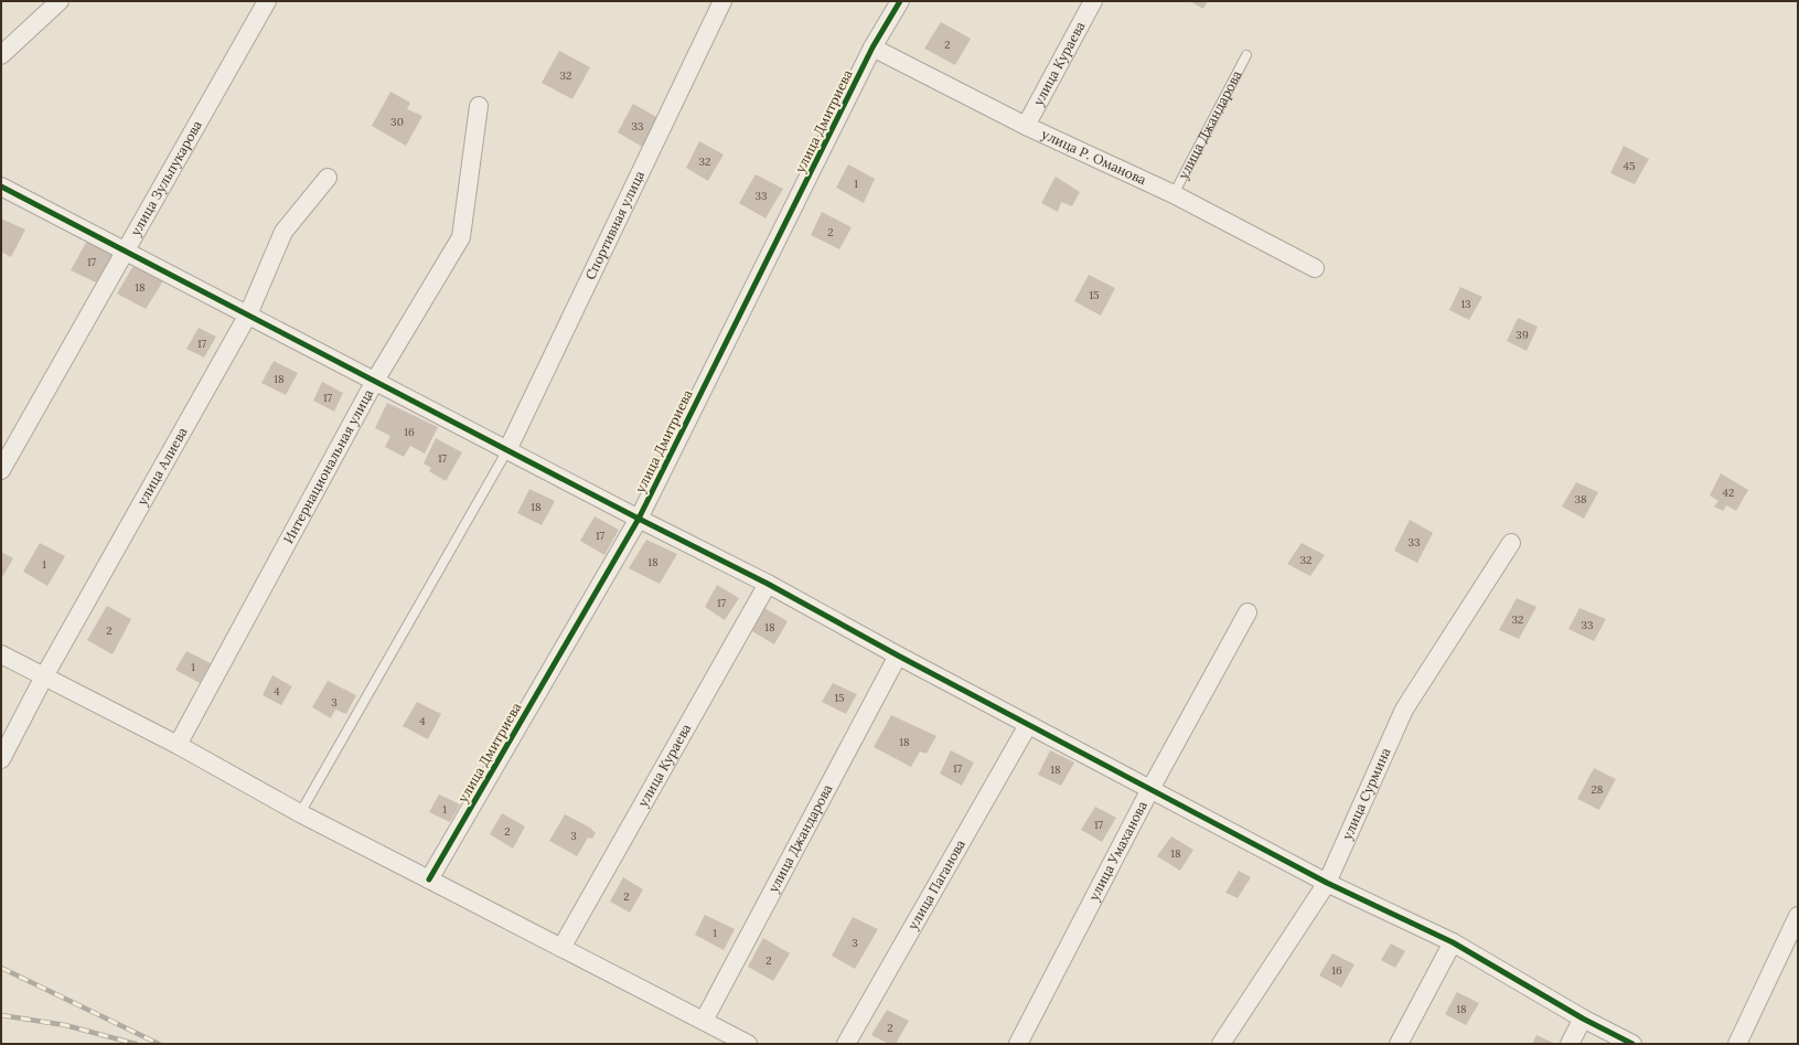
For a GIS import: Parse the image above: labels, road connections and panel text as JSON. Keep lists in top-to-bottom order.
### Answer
{
  "streets": {
    "street": [
      "улица Кураева",
      "улица Дмитриева",
      "улица Джандарова",
      "улица Р. Оманова",
      "улица Зульпукарова",
      "Спортивная улица",
      "улица Алиева",
      "Интернациональная улица",
      "улица Сурмина",
      "улица Умаханова",
      "улица Паганова"
    ]
  },
  "crossings": [
    ["улица Кураева", "улица Р. Оманова"],
    ["улица Дмитриева", "улица Р. Оманова"],
    ["улица Джандарова", "улица Р. Оманова"]
  ],
  "house_numbers": [
    "2",
    "32",
    "30",
    "33",
    "32",
    "45",
    "1",
    "33",
    "2",
    "17",
    "18",
    "15",
    "13",
    "39",
    "17",
    "18",
    "17",
    "16",
    "17",
    "42",
    "38",
    "18",
    "17",
    "33",
    "32",
    "18",
    "1",
    "17",
    "32",
    "33",
    "18",
    "2",
    "1",
    "4",
    "15",
    "3",
    "4",
    "18",
    "17",
    "18",
    "28",
    "1",
    "17",
    "2",
    "3",
    "18",
    "2",
    "1",
    "3",
    "2",
    "16",
    "18",
    "2"
  ]
}
